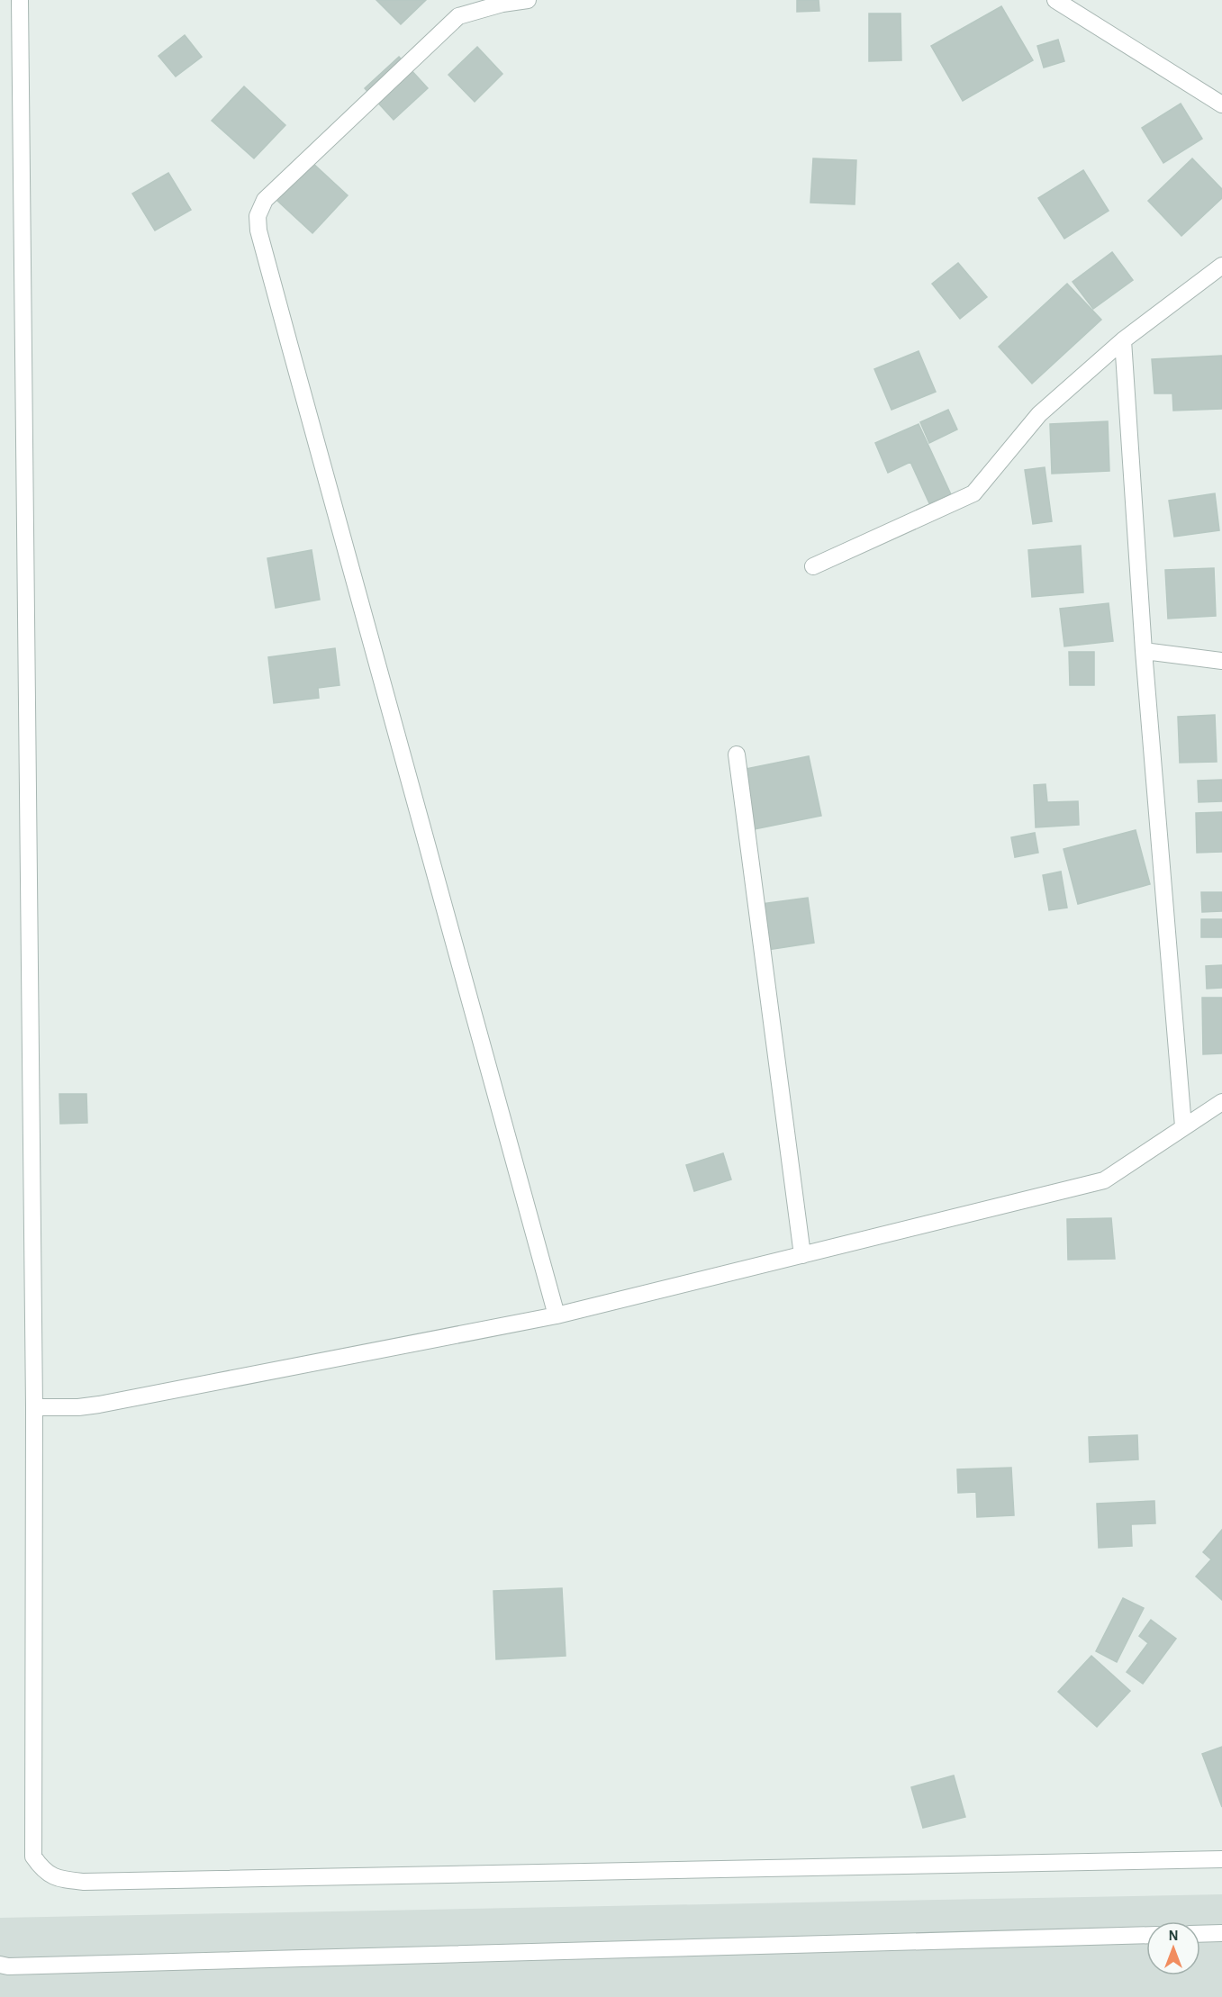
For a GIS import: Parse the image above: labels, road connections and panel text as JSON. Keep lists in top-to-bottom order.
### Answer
{
  "north": "top"
}
